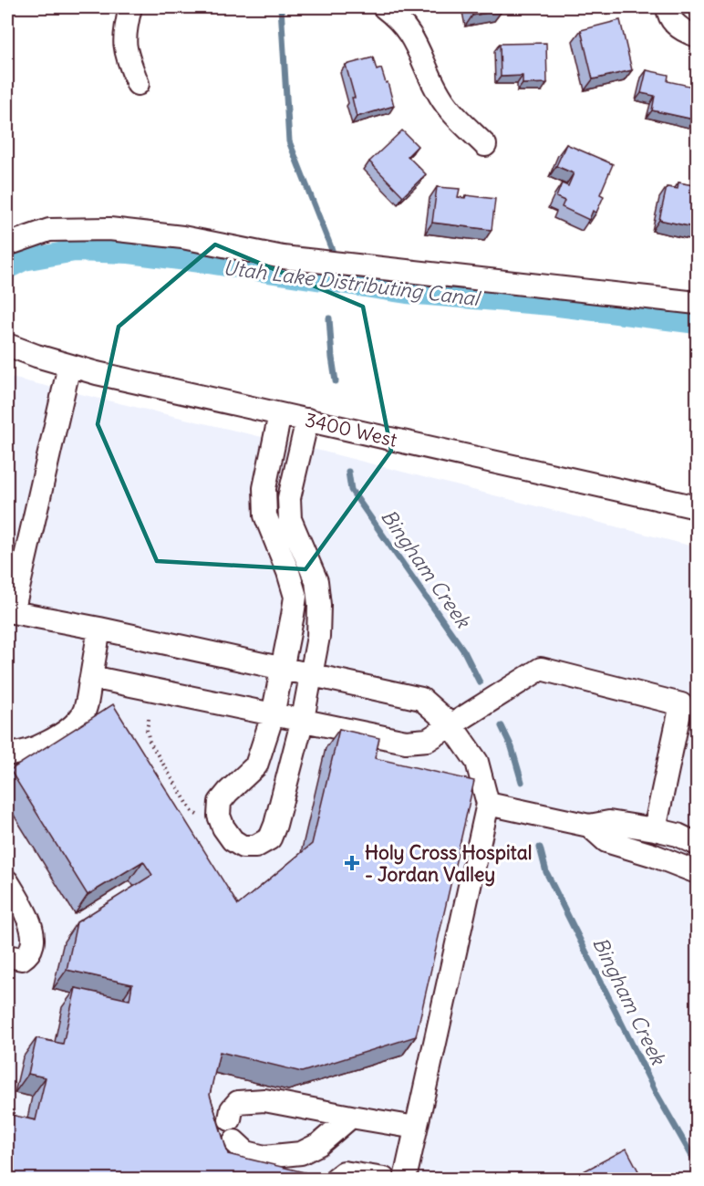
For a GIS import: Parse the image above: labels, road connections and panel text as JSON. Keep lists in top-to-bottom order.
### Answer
{
  "streets": {
    "street": ["3400 West"]
  },
  "water": ["Utah Lake Distributing Canal", "Bingham Creek"],
  "places": {
    "health": ["Holy Cross Hospital - Jordan Valley"]
  }
}
